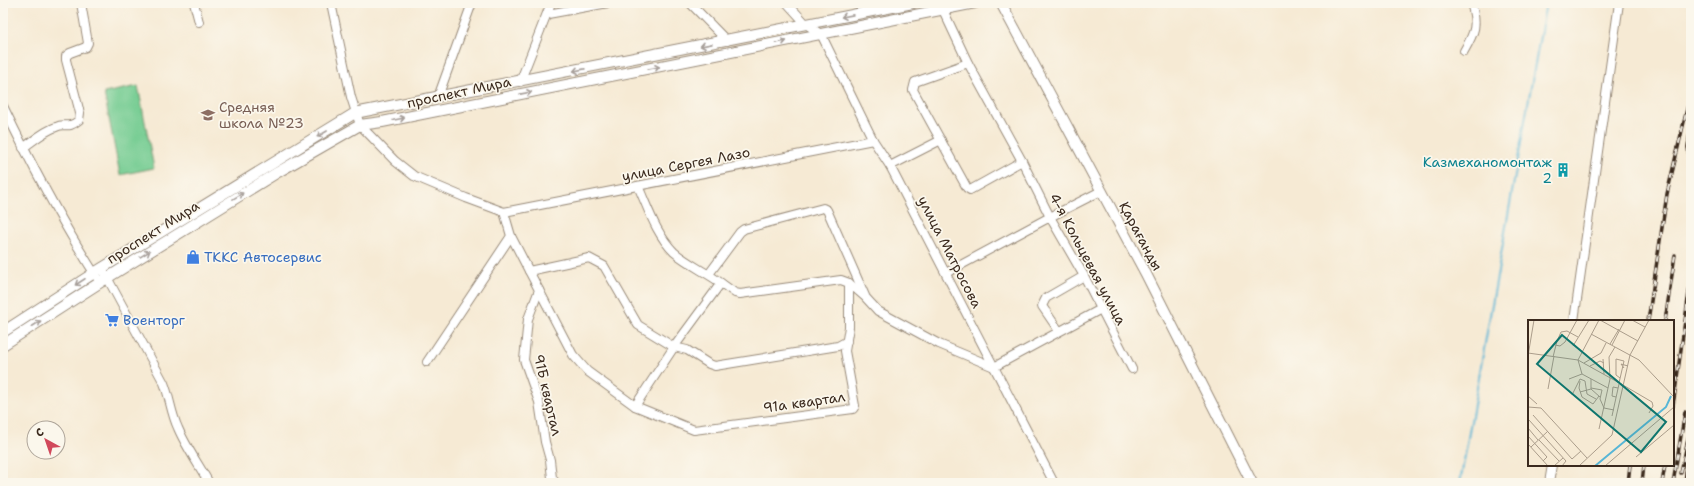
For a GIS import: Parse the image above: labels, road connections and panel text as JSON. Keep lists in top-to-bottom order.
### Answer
{
  "streets": {
    "main road": ["проспект Мира", "Қарағанды"],
    "street": [
      "улица Сергея Лазо",
      "улица Матросова",
      "4-я Кольцевая улица",
      "91Б квартал",
      "91а квартал"
    ]
  },
  "crossings": [
    ["проспект Мира", "улица Матросова"],
    ["проспект Мира", "4-я Кольцевая улица"],
    ["улица Сергея Лазо", "улица Матросова"]
  ],
  "places": {
    "school or university": ["Средняя школа №23"],
    "building": ["Казмеханомонтаж 2"],
    "shop": ["ТККС Автосервис"],
    "supermarket": ["Военторг"]
  },
  "north": "top left"
}
